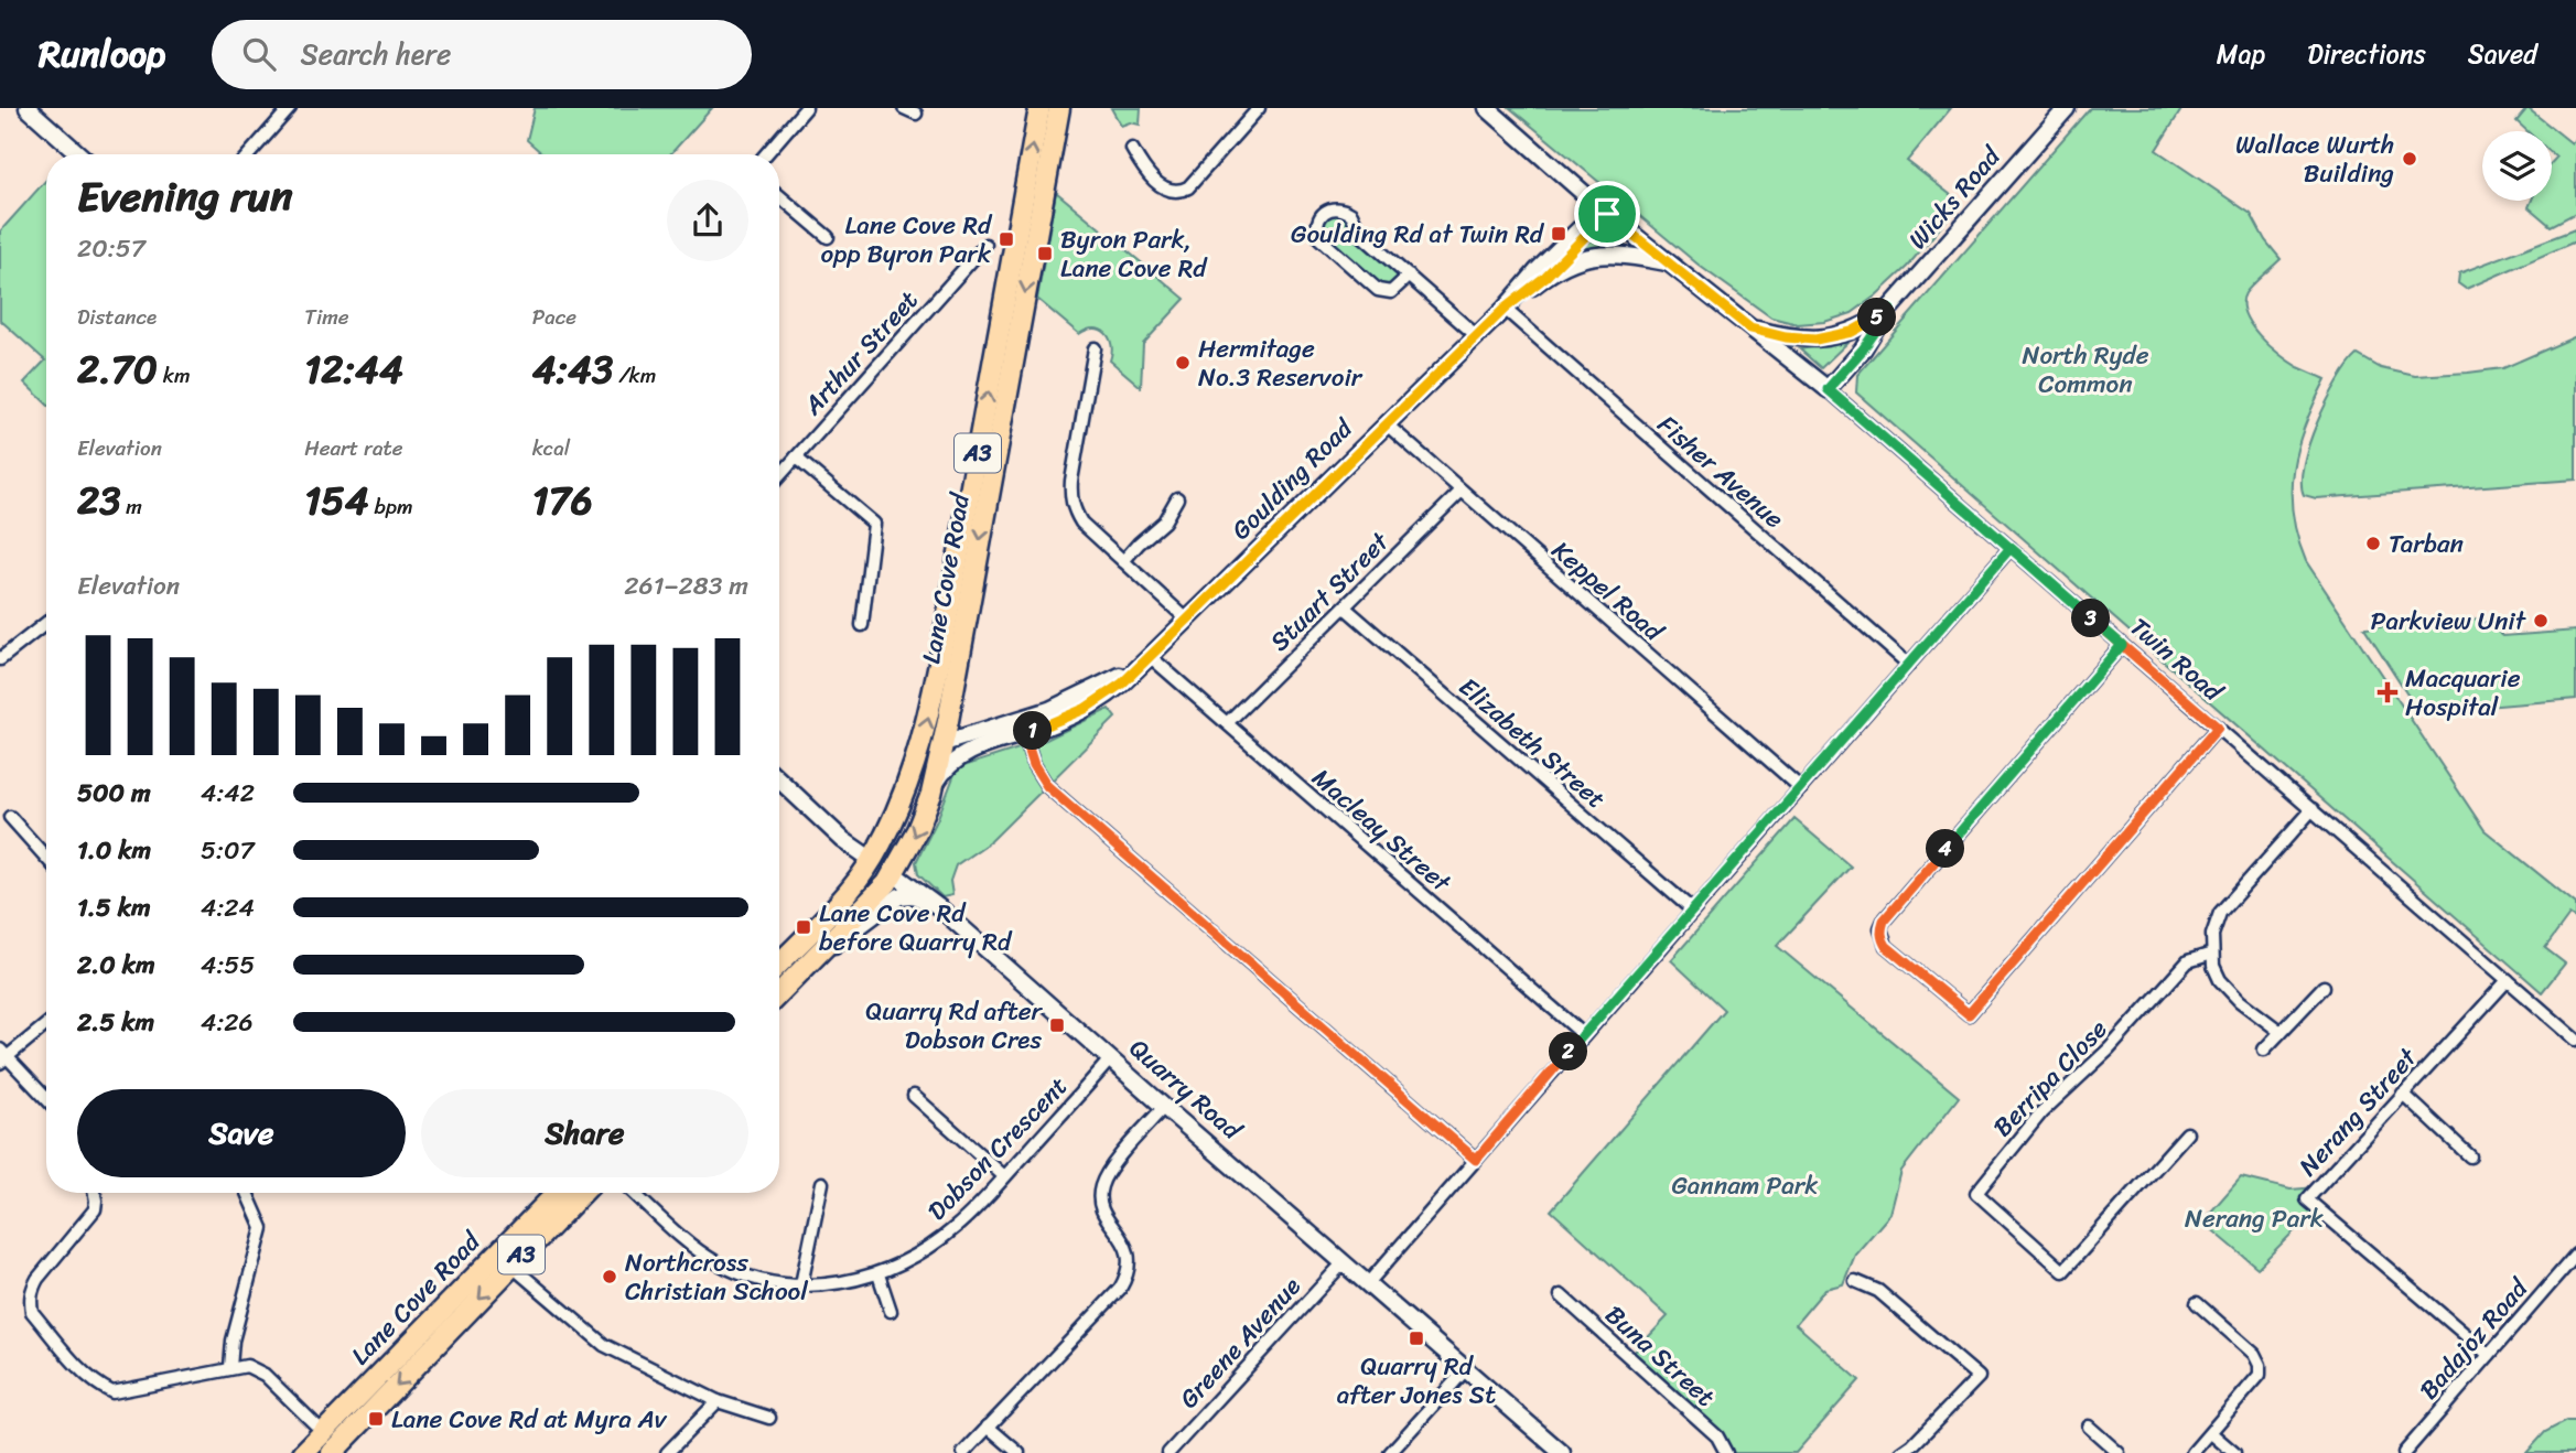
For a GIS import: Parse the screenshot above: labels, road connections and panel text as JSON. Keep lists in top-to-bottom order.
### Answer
{
  "streets": {
    "highway": ["A3", "Lane Cove Road", "Quarry Road"],
    "main road": ["Wicks Road", "Goulding Road", "Twin Road"],
    "street": [
      "Arthur Street",
      "Fisher Avenue",
      "Keppel Road",
      "Stuart Street",
      "Elizabeth Street",
      "Macleay Street",
      "Berripa Close",
      "Nerang Street",
      "Dobson Crescent",
      "Badajoz Road",
      "Greene Avenue",
      "Buna Street"
    ]
  },
  "crossings": [
    ["Wicks Road", "Twin Road"],
    ["Fisher Avenue", "Goulding Road"],
    ["Goulding Road", "Lane Cove Road"],
    ["Goulding Road", "Keppel Road"],
    ["Goulding Road", "Twin Road"],
    ["Goulding Road", "Macleay Street"],
    ["Lane Cove Road", "Quarry Road"],
    ["Keppel Road", "Stuart Street"],
    ["Stuart Street", "Elizabeth Street"],
    ["Stuart Street", "Macleay Street"],
    ["Twin Road", "Nerang Street"],
    ["Quarry Road", "Dobson Crescent"],
    ["Quarry Road", "Greene Avenue"],
    ["Nerang Street", "Badajoz Road"]
  ],
  "parks": ["North Ryde Common", "Gannam Park", "Nerang Park"],
  "places": {
    "other": [
      "Wallace Wurth Building",
      "Hermitage No.3 Reservoir",
      "Tarban",
      "Parkview Unit",
      "Northcross Christian School"
    ],
    "transit": [
      "Goulding Rd at Twin Rd",
      "Lane Cove Rd opp Byron Park",
      "Byron Park, Lane Cove Rd",
      "Lane Cove Rd before Quarry Rd",
      "Quarry Rd after Dobson Cres",
      "Quarry Rd after Jones St",
      "Lane Cove Rd at Myra Av"
    ],
    "health": ["Macquarie Hospital"]
  },
  "page": {
    "header": "Runloop",
    "search": "Search here",
    "nav": ["Map", "Directions", "Saved"],
    "heading": ["Evening run", "20:57"],
    "stats": [
      ["Distance", "2.70 km"],
      ["Time", "12:44"],
      ["Pace", "4:43 /km"],
      ["Elevation", "23 m"],
      ["Heart rate", "154 bpm"],
      ["kcal", "176"]
    ],
    "pins": [
      "5",
      "3",
      "1",
      "4",
      "2"
    ],
    "chart": ["Elevation", "261–283 m"],
    "list": [
      {
        "name": "500 m",
        "note": "4:42"
      },
      {
        "name": "1.0 km",
        "note": "5:07"
      },
      {
        "name": "1.5 km",
        "note": "4:24"
      },
      {
        "name": "2.0 km",
        "note": "4:55"
      },
      {
        "name": "2.5 km",
        "note": "4:26"
      }
    ],
    "buttons": ["Save", "Share"]
  }
}
